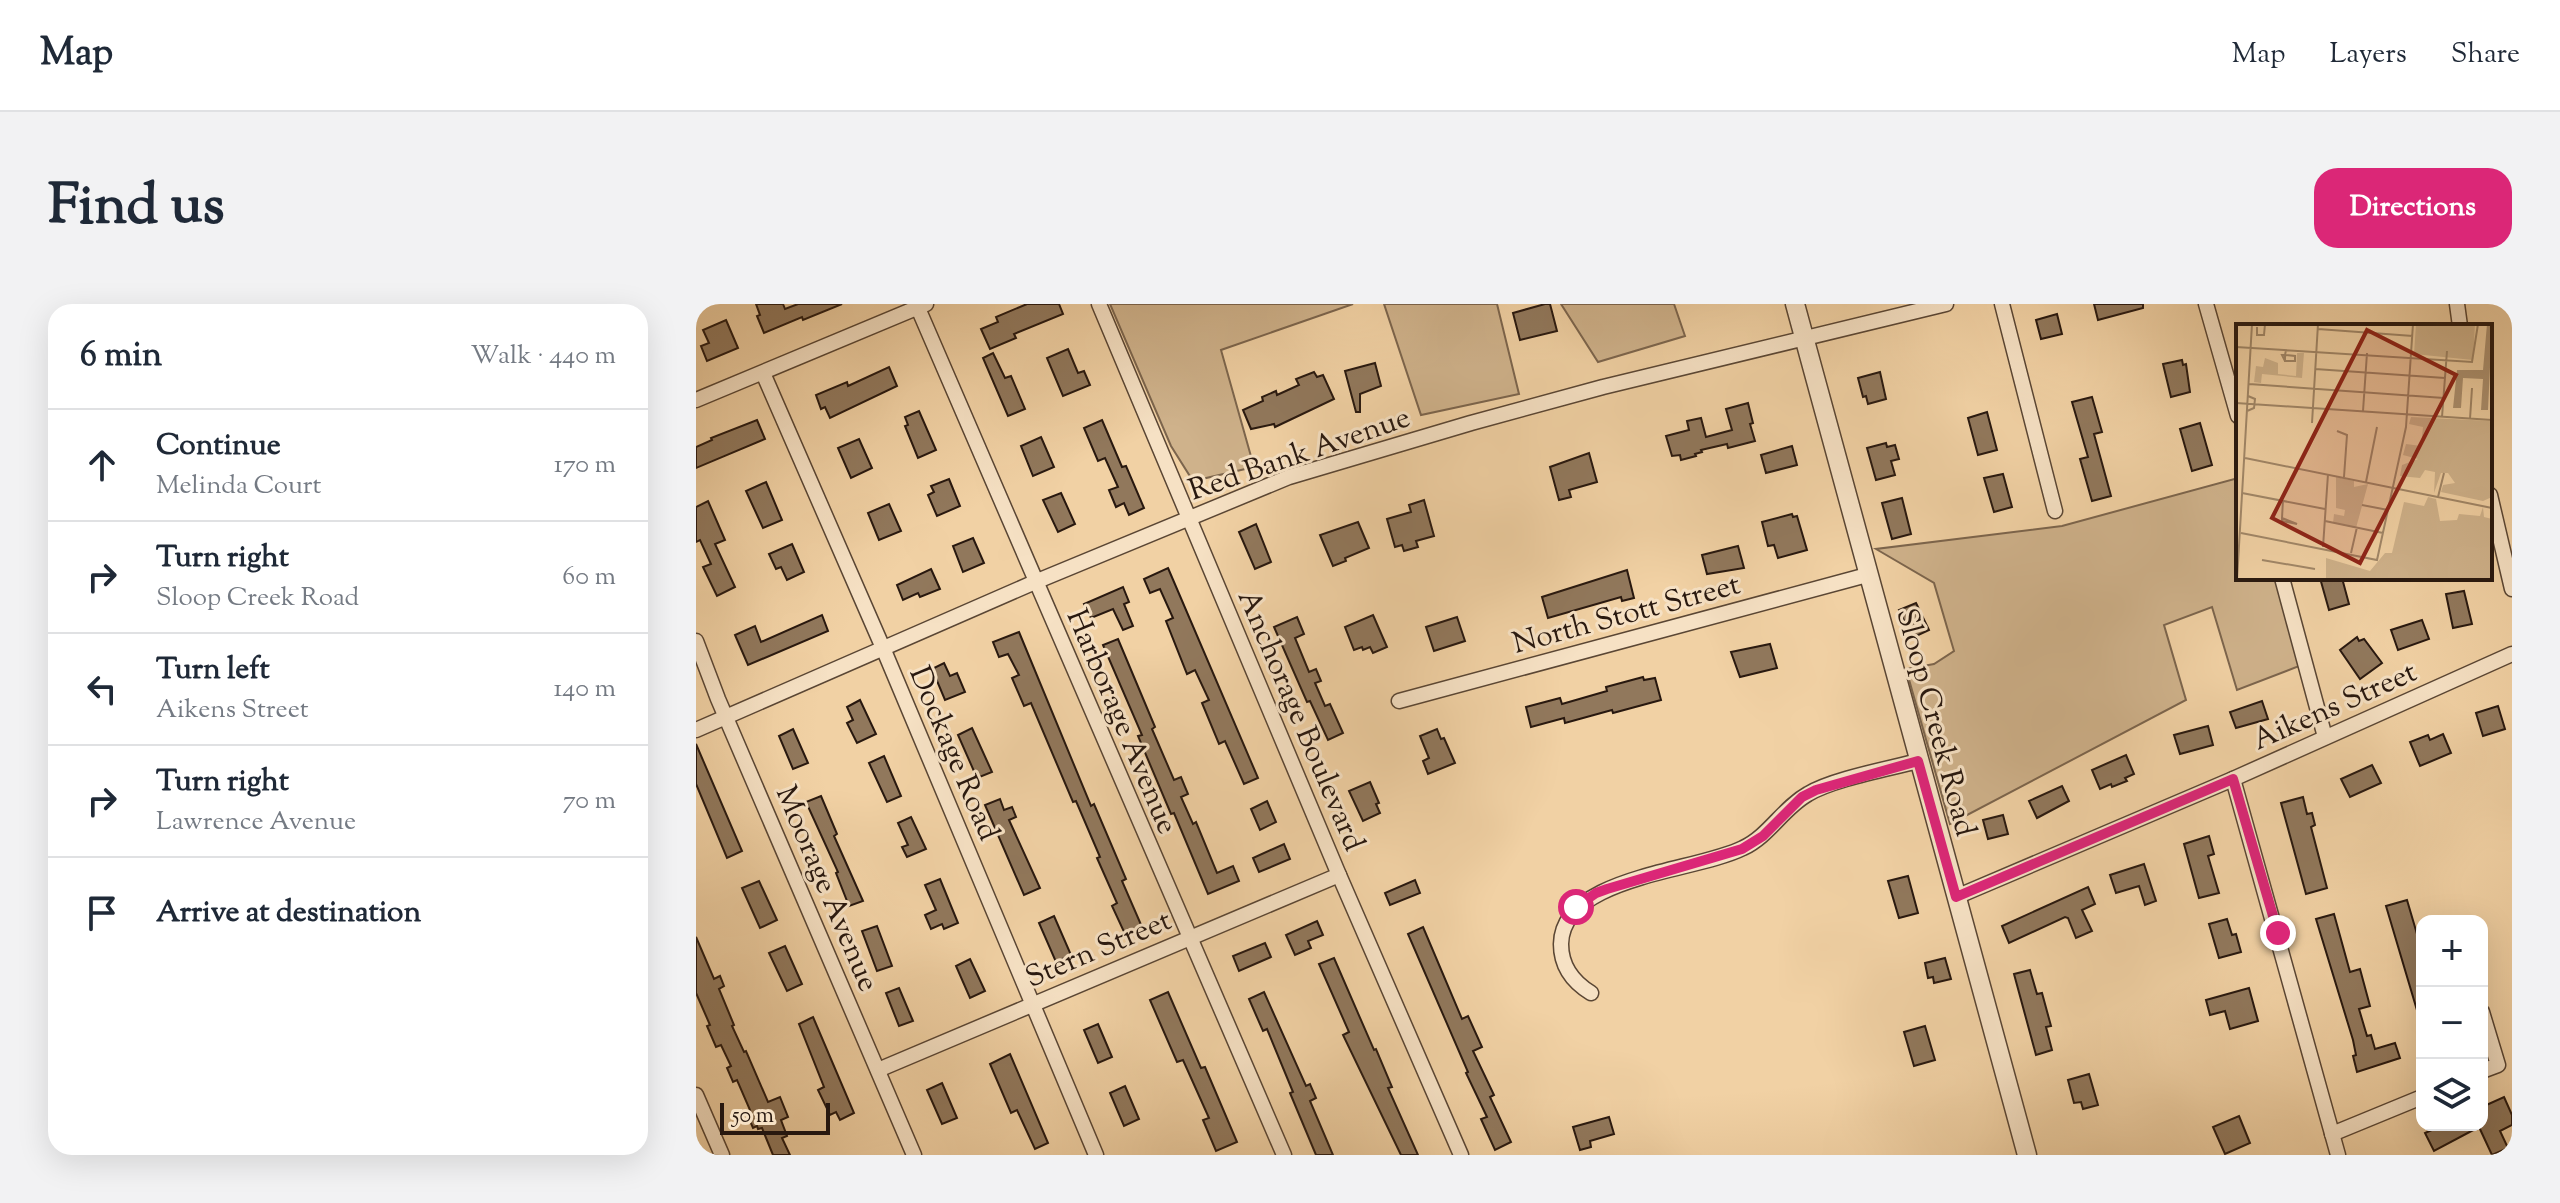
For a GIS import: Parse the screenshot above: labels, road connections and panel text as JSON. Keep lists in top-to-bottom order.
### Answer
{
  "streets": {
    "street": [
      "Red Bank Avenue",
      "North Stott Street",
      "Aikens Street",
      "Anchorage Boulevard",
      "Harborage Avenue",
      "Sloop Creek Road",
      "Dockage Road",
      "Moorage Avenue",
      "Stern Street"
    ]
  },
  "crossings": [
    ["Red Bank Avenue", "Anchorage Boulevard"],
    ["Red Bank Avenue", "Harborage Avenue"],
    ["Red Bank Avenue", "Sloop Creek Road"],
    ["Red Bank Avenue", "Dockage Road"],
    ["Red Bank Avenue", "Moorage Avenue"],
    ["North Stott Street", "Sloop Creek Road"],
    ["Aikens Street", "Sloop Creek Road"],
    ["Anchorage Boulevard", "Stern Street"],
    ["Harborage Avenue", "Stern Street"],
    ["Dockage Road", "Stern Street"],
    ["Moorage Avenue", "Stern Street"]
  ],
  "scale_bar": "50 m",
  "page": {
    "header": "Map",
    "nav": ["Map", "Layers", "Share"],
    "title": "Find us",
    "buttons": "Directions",
    "heading": ["6 min", "Walk · 440 m"],
    "list": [
      ["Continue", "Melinda Court", "170 m"],
      ["Turn right", "Sloop Creek Road", "60 m"],
      ["Turn left", "Aikens Street", "140 m"],
      ["Turn right", "Lawrence Avenue", "70 m"],
      "Arrive at destination"
    ],
    "map_buttons": ["+", "−"],
    "scale": "50 m"
  }
}
